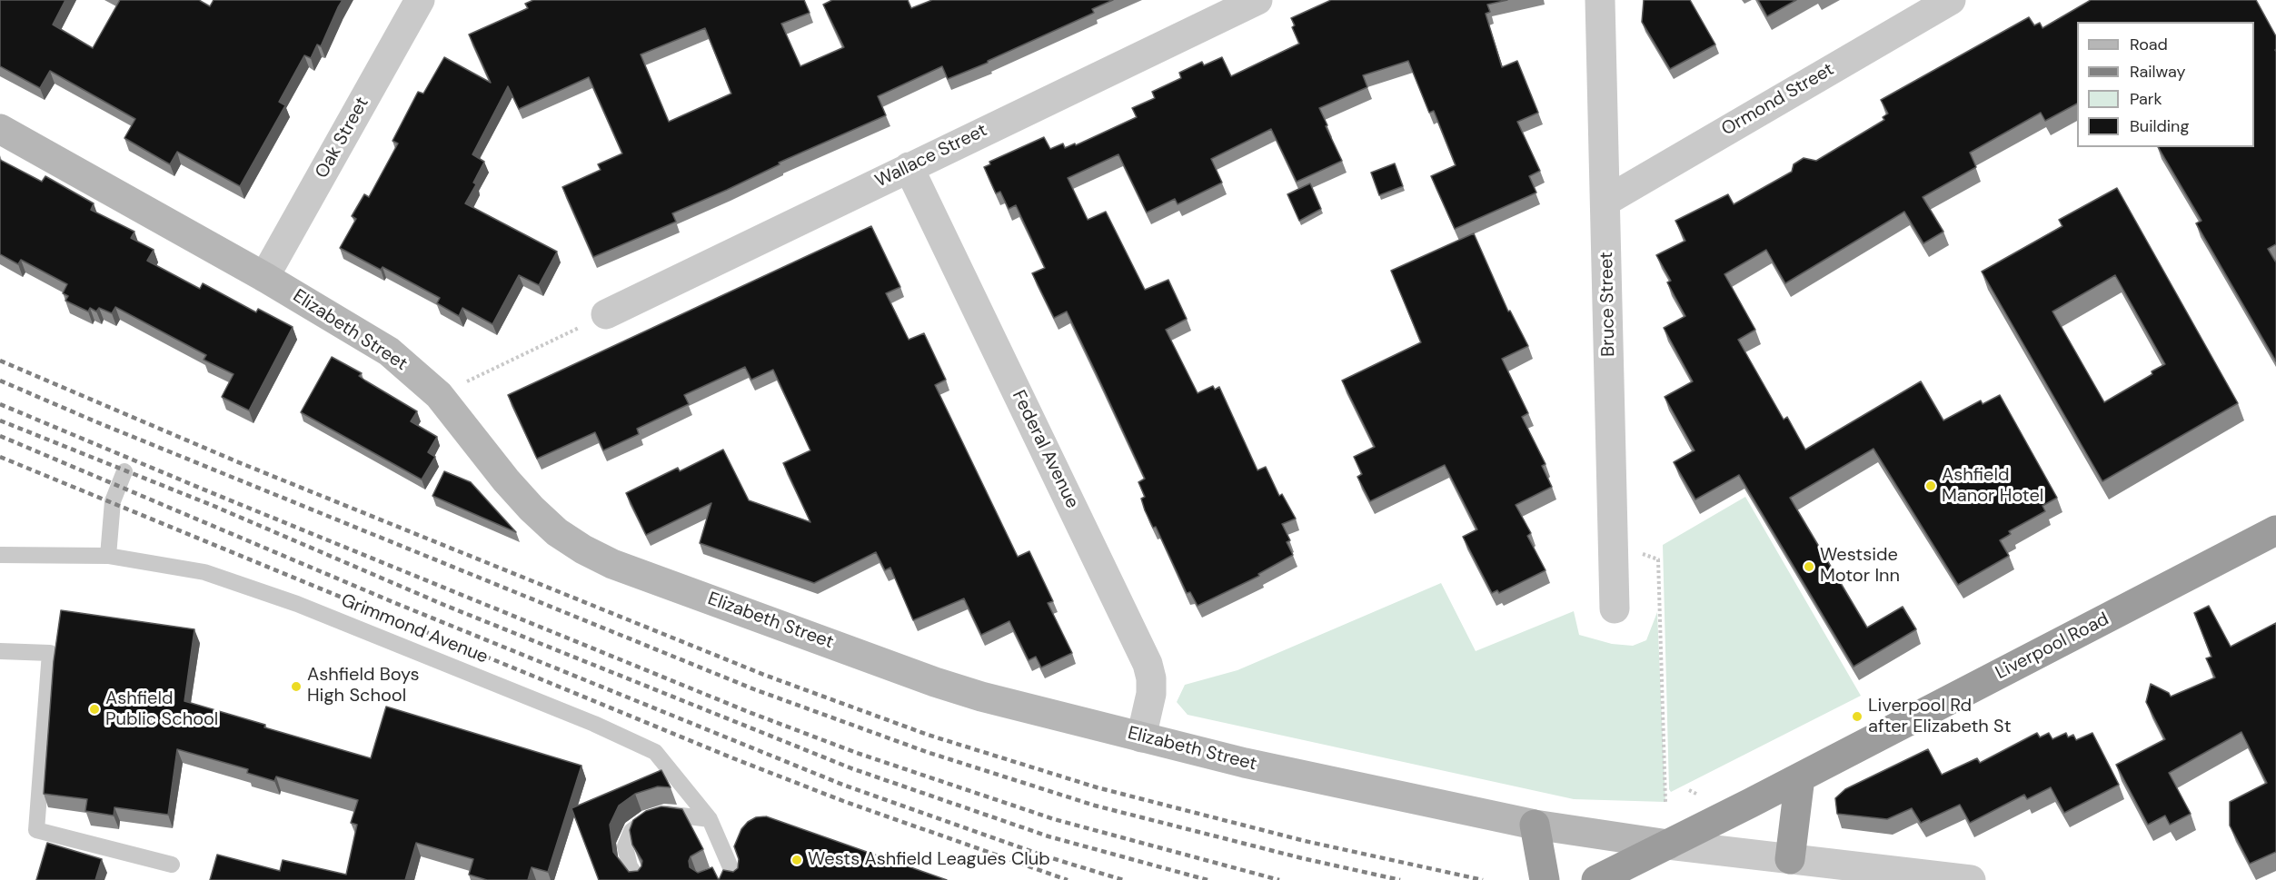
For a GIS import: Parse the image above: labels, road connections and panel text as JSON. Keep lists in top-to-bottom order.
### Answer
{
  "streets": {
    "highway": ["Liverpool Road"],
    "main road": ["Elizabeth Street"],
    "street": [
      "Ormond Street",
      "Oak Street",
      "Wallace Street",
      "Bruce Street",
      "Federal Avenue"
    ],
    "lane": ["Grimmond Avenue"]
  },
  "crossings": [
    ["Ormond Street", "Bruce Street"],
    ["Oak Street", "Elizabeth Street"],
    ["Wallace Street", "Federal Avenue"],
    ["Elizabeth Street", "Federal Avenue"],
    ["Elizabeth Street", "Liverpool Road"]
  ],
  "places": [
    "Ashfield Manor Hotel",
    "Westside Motor Inn",
    "Ashfield Boys High School",
    "Ashfield Public School",
    "Liverpool Rd after Elizabeth St",
    "Wests Ashfield Leagues Club"
  ],
  "legend": [
    "Road",
    "Railway",
    "Park",
    "Building"
  ]
}
